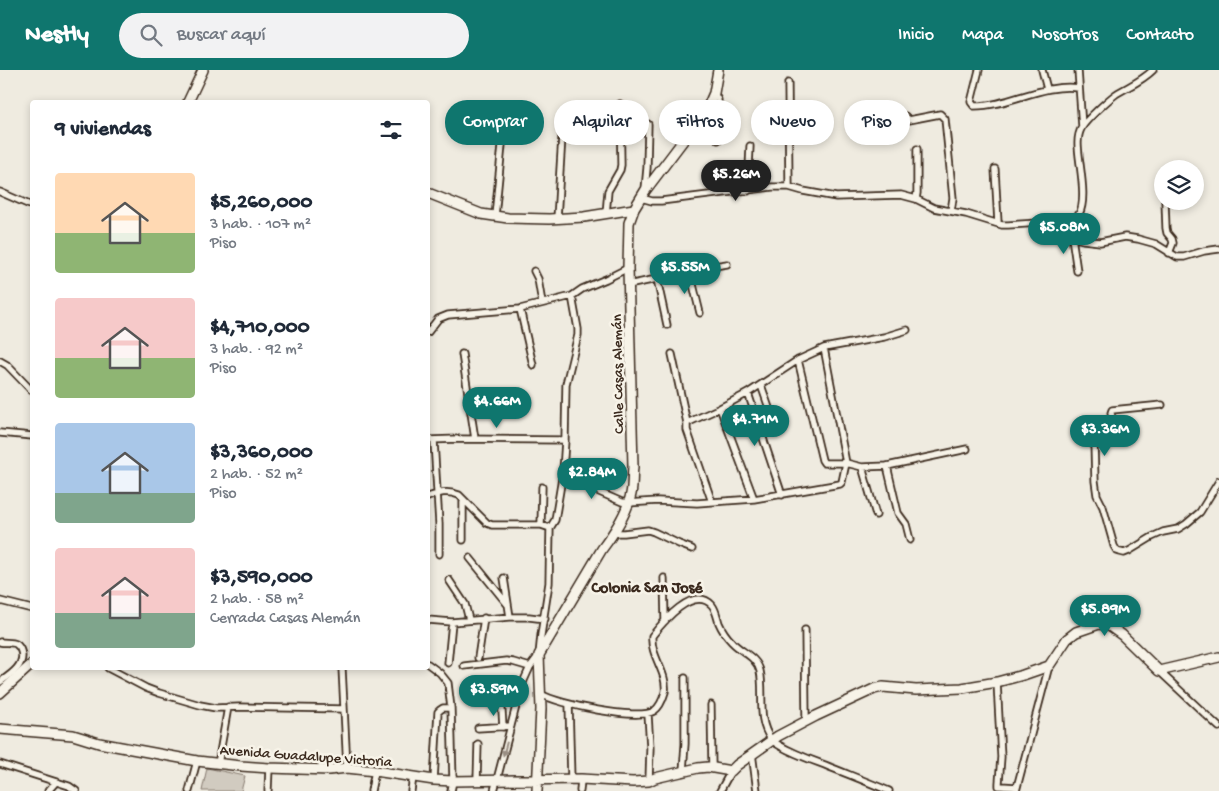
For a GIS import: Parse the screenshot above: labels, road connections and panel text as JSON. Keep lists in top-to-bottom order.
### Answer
{
  "streets": {
    "street": ["Calle Casas Alemán", "Avenida Guadalupe Victoria"]
  },
  "crossings": [
    ["Calle Casas Alemán", "Avenida Guadalupe Victoria"]
  ],
  "districts": ["Colonia San José"],
  "page": {
    "header": "Nestly",
    "search": "Buscar aquí",
    "nav": [
      "Inicio",
      "Mapa",
      "Nosotros",
      "Contacto"
    ],
    "chip": [
      "Comprar",
      "Alquilar",
      "Filtros",
      "Nuevo",
      "Piso"
    ],
    "heading": "9 viviendas",
    "price": [
      "$5.26M",
      "$5.08M",
      "$5.55M",
      "$4.66M",
      "$4.71M",
      "$3.36M",
      "$2.84M",
      "$5.89M",
      "$3.59M"
    ],
    "list": [
      {
        "name": "$5,260,000",
        "note": "3 hab. · 107 m² · Piso"
      },
      {
        "name": "$4,710,000",
        "note": "3 hab. · 92 m² · Piso"
      },
      {
        "name": "$3,360,000",
        "note": "2 hab. · 52 m² · Piso"
      },
      {
        "name": "$3,590,000",
        "note": "2 hab. · 58 m² · Cerrada Casas Alemán"
      }
    ]
  }
}
